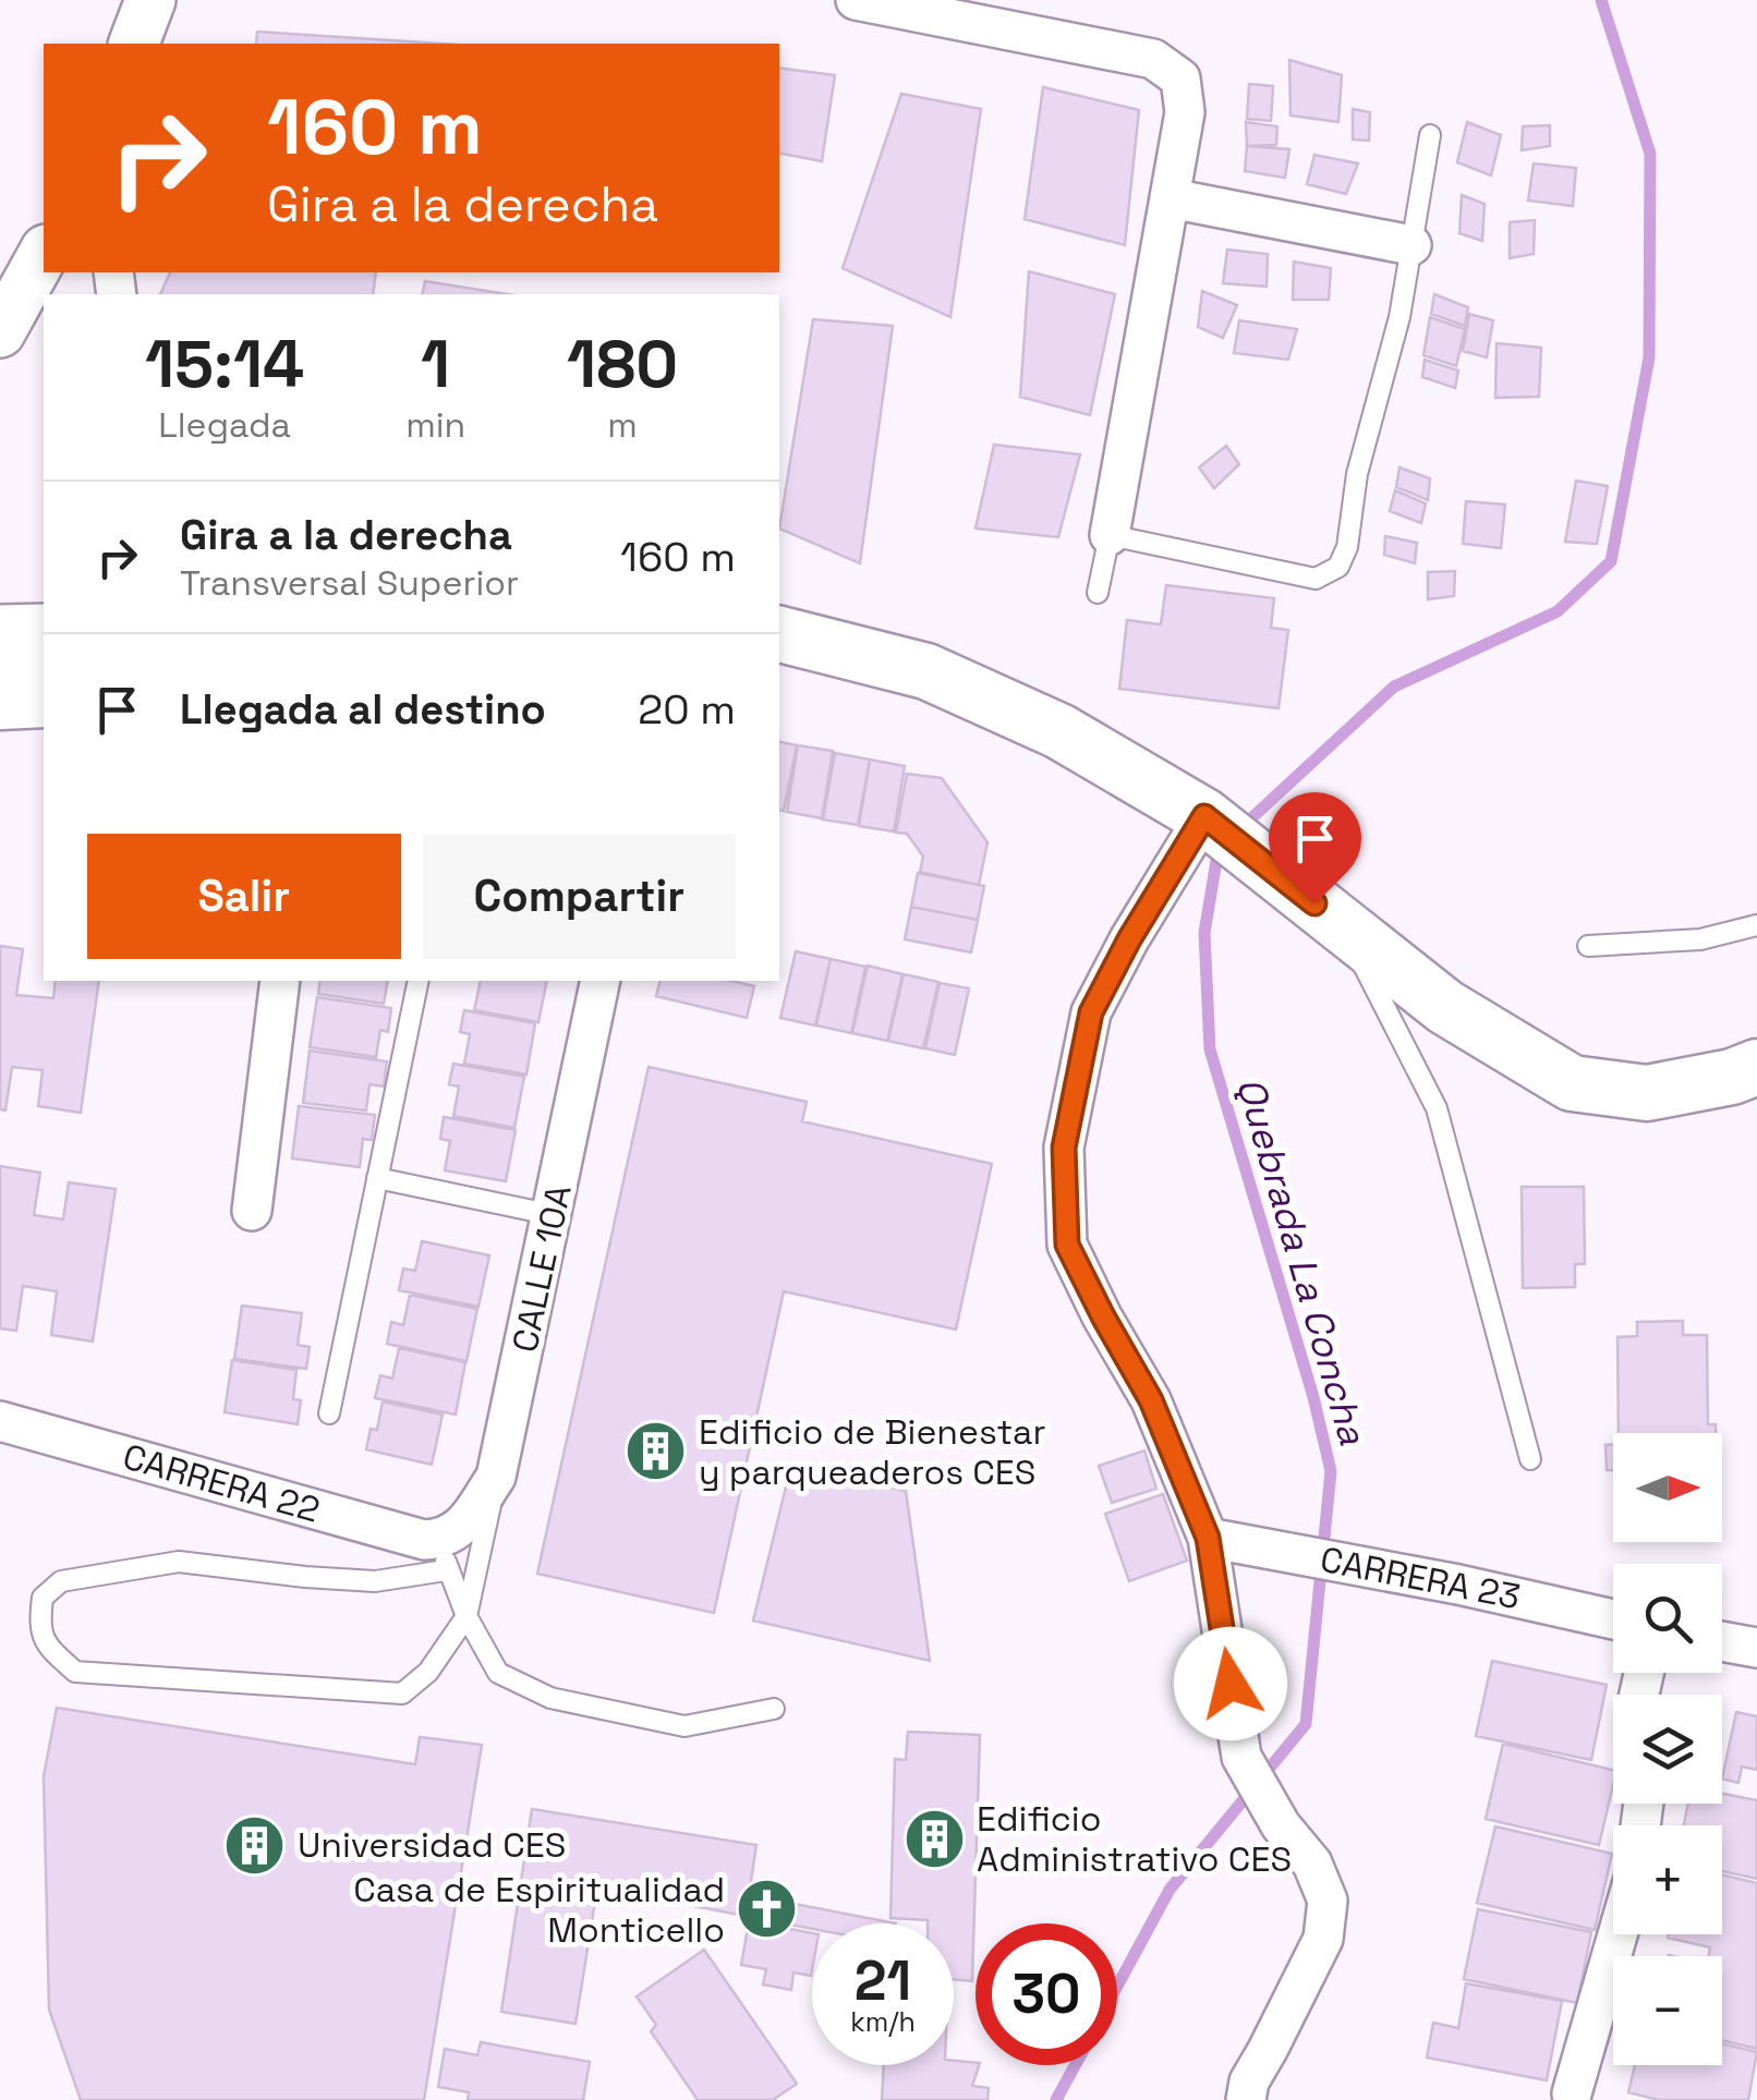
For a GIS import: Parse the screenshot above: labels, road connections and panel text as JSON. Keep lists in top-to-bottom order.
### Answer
{
  "streets": {
    "street": ["CALLE 10A", "CARRERA 22", "CARRERA 23"]
  },
  "crossings": [
    ["CALLE 10A", "CARRERA 22"]
  ],
  "water": ["Quebrada La Concha"],
  "places": {
    "building": ["Edificio de Bienestar y parqueaderos CES", "Edificio Administrativo CES", "Universidad CES"],
    "church": ["Casa de Espiritualidad Monticello"]
  },
  "north": "right",
  "page": {
    "turn": ["160 m", "Gira a la derecha"],
    "eta": [
      "15:14",
      "Llegada",
      "1",
      "min",
      "180",
      "m"
    ],
    "list": [
      {
        "name": "Gira a la derecha",
        "note": "Transversal Superior",
        "value": "160 m"
      },
      {
        "name": "Llegada al destino",
        "value": "20 m"
      }
    ],
    "buttons": ["Salir", "Compartir"],
    "map_buttons": ["+", "−"],
    "speed": "21 km/h",
    "limit": "30"
  }
}
